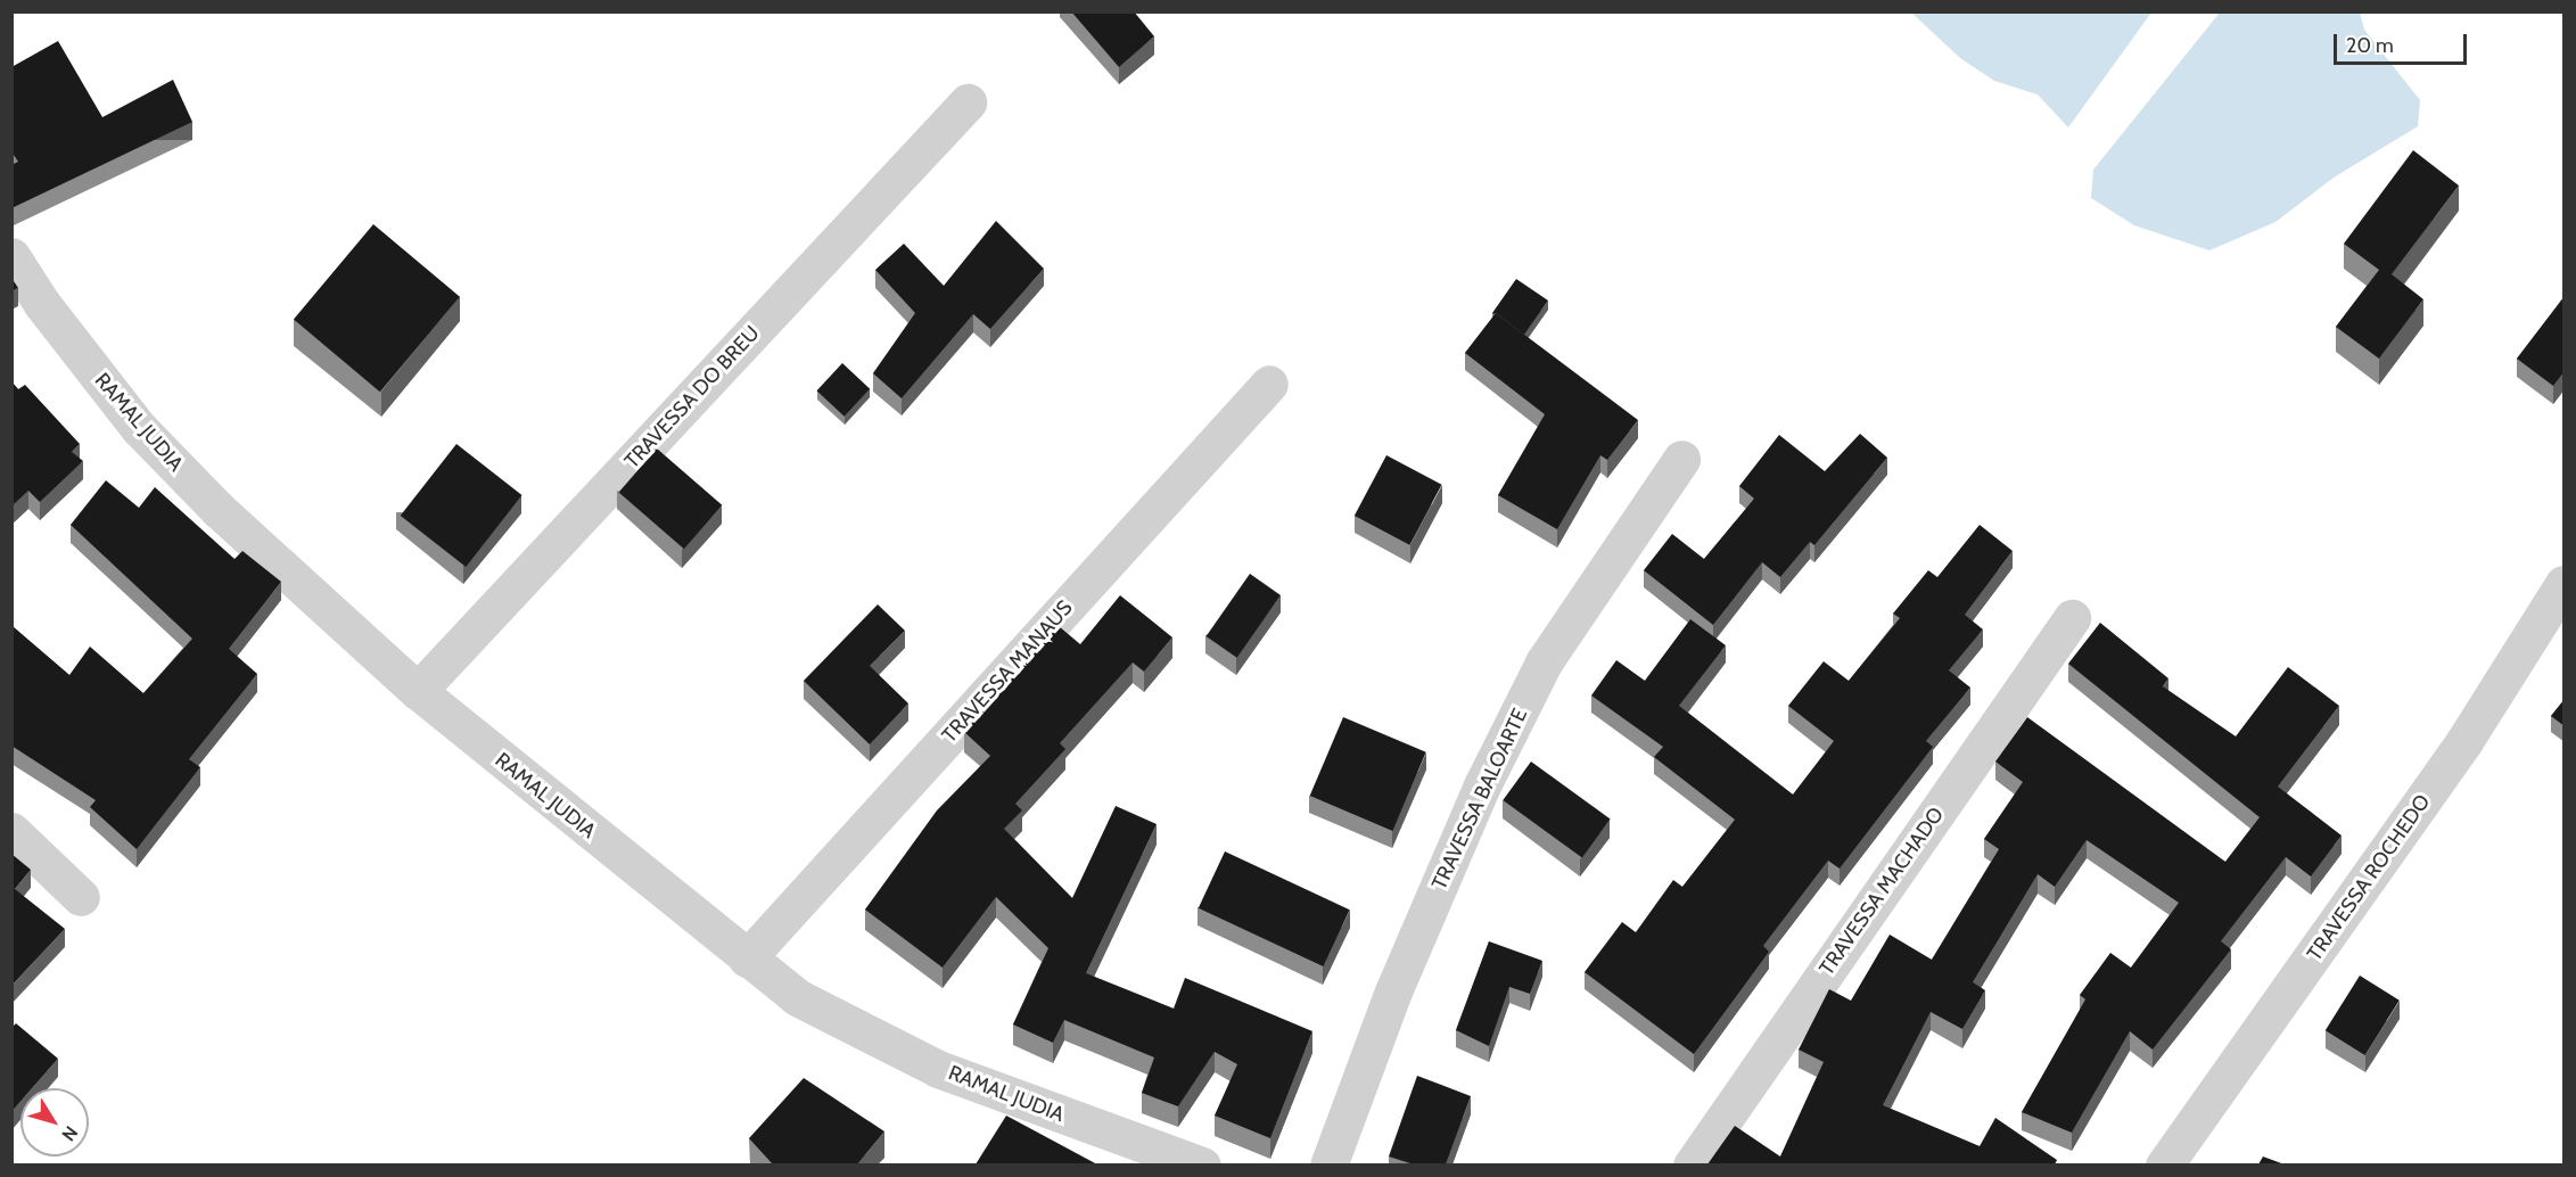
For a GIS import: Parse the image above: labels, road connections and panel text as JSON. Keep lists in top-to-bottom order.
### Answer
{
  "streets": {
    "street": [
      "TRAVESSA DO BREU",
      "RAMAL JUDIA",
      "TRAVESSA MANAUS",
      "TRAVESSA BALOARTE",
      "TRAVESSA ROCHEDO",
      "TRAVESSA MACHADO"
    ]
  },
  "crossings": [
    ["TRAVESSA DO BREU", "RAMAL JUDIA"],
    ["RAMAL JUDIA", "TRAVESSA MANAUS"]
  ],
  "scale_bar": "20 m",
  "north": "bottom right"
}
